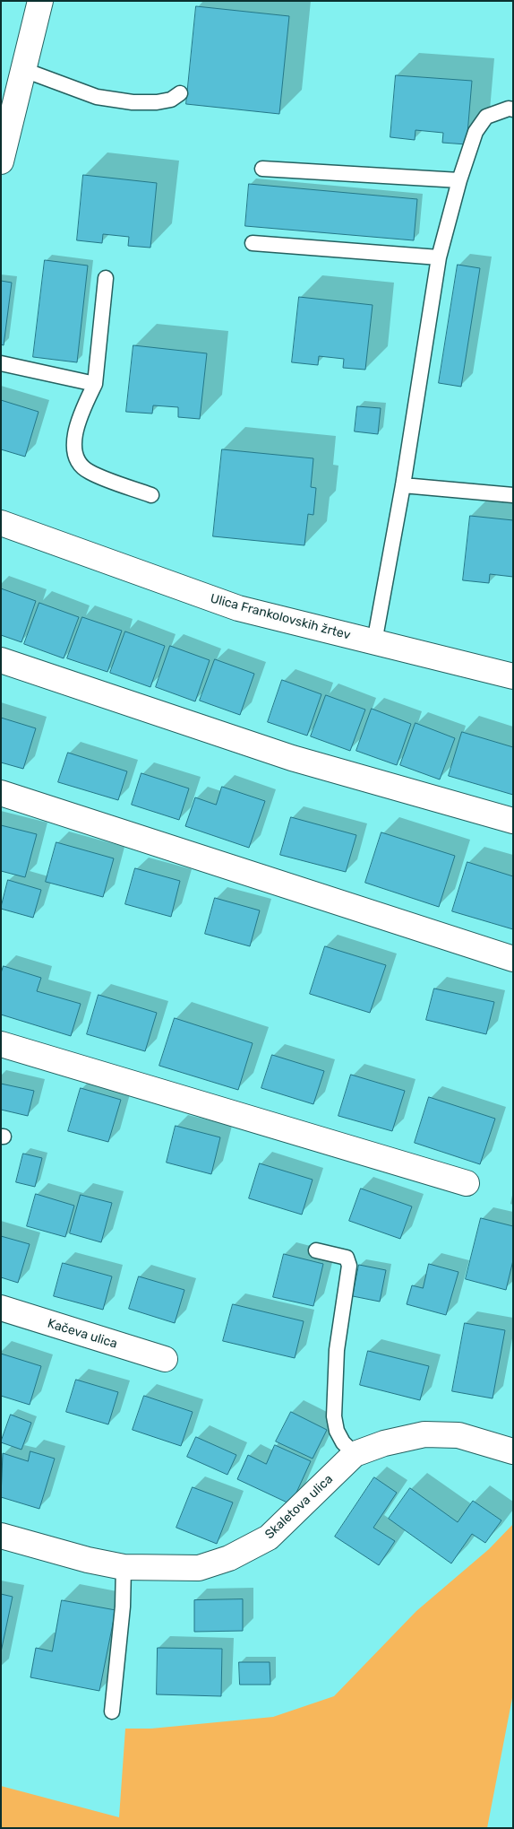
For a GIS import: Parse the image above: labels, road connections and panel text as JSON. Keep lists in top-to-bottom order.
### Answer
{
  "streets": {
    "street": ["Ulica Frankolovskih žrtev", "Kačeva ulica", "Skaletova ulica"]
  }
}
